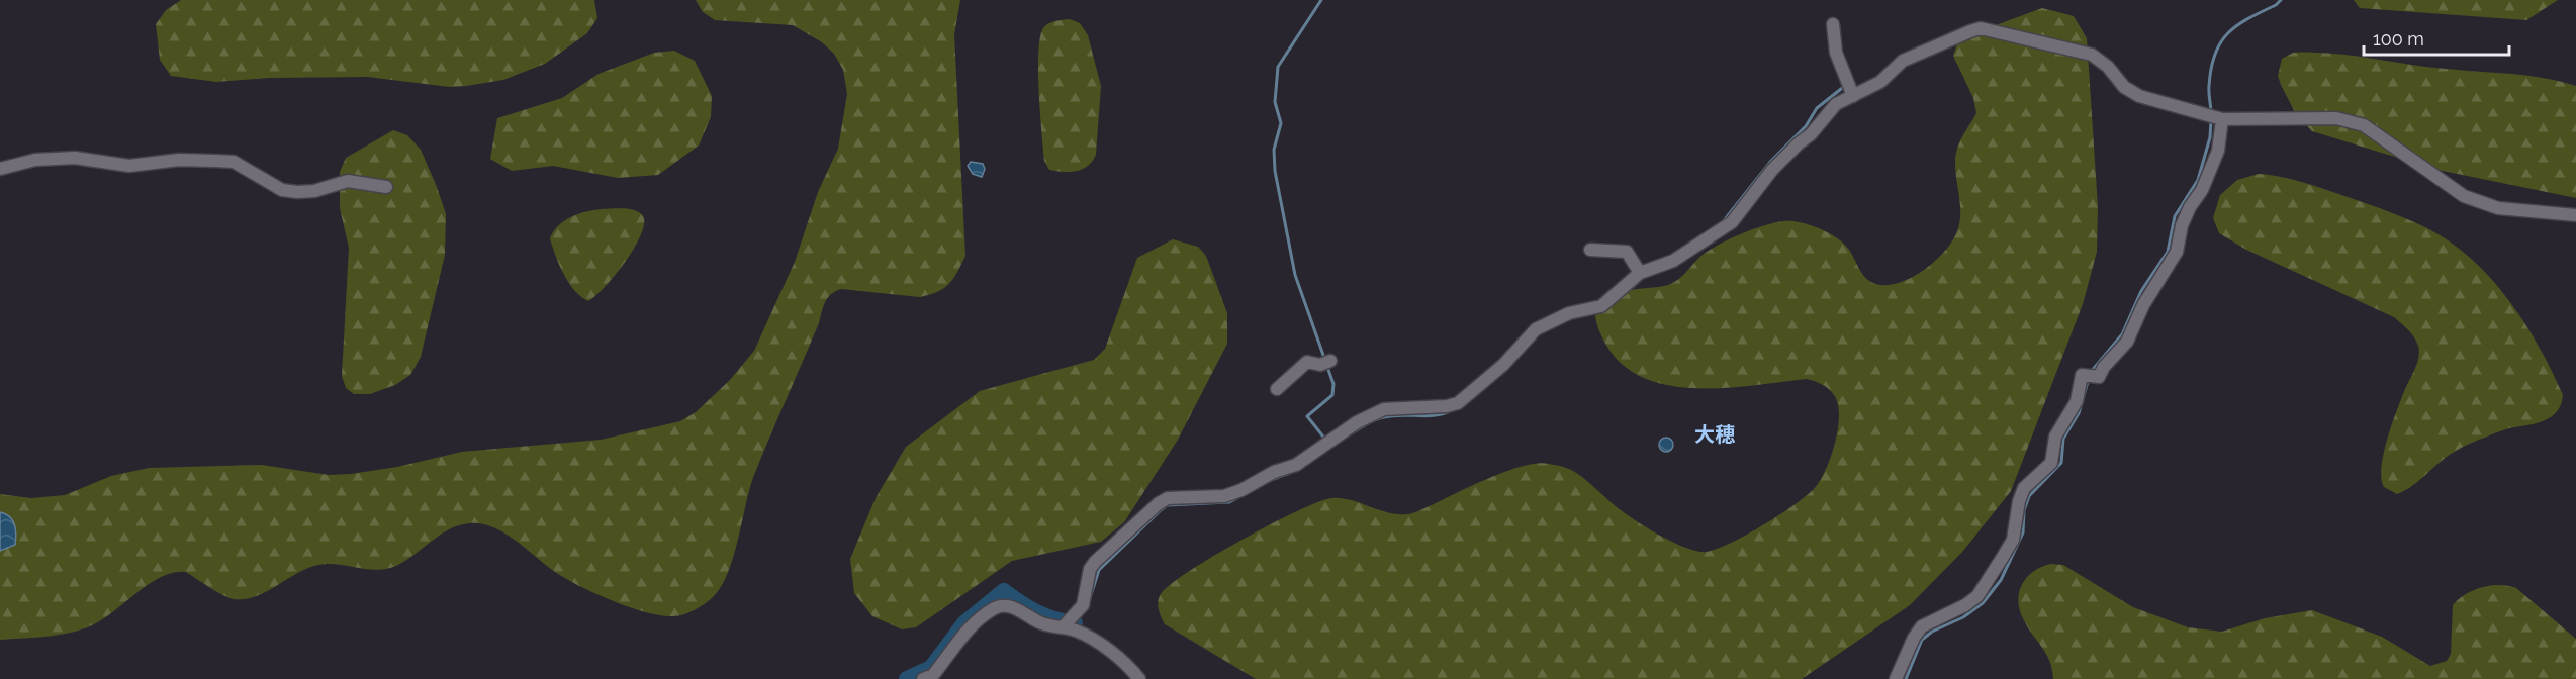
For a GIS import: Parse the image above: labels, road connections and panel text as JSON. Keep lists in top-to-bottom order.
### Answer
{
  "districts": ["大穂"],
  "scale_bar": "100 m"
}
